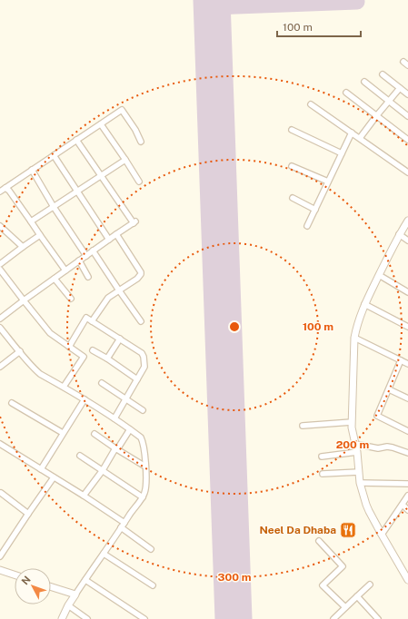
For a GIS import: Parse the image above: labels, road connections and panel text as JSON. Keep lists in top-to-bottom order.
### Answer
{
  "places": {
    "restaurant": ["Neel Da Dhaba"]
  },
  "scale_bar": "100 m",
  "north": "top left",
  "rings": ["100 m", "200 m", "300 m"]
}
